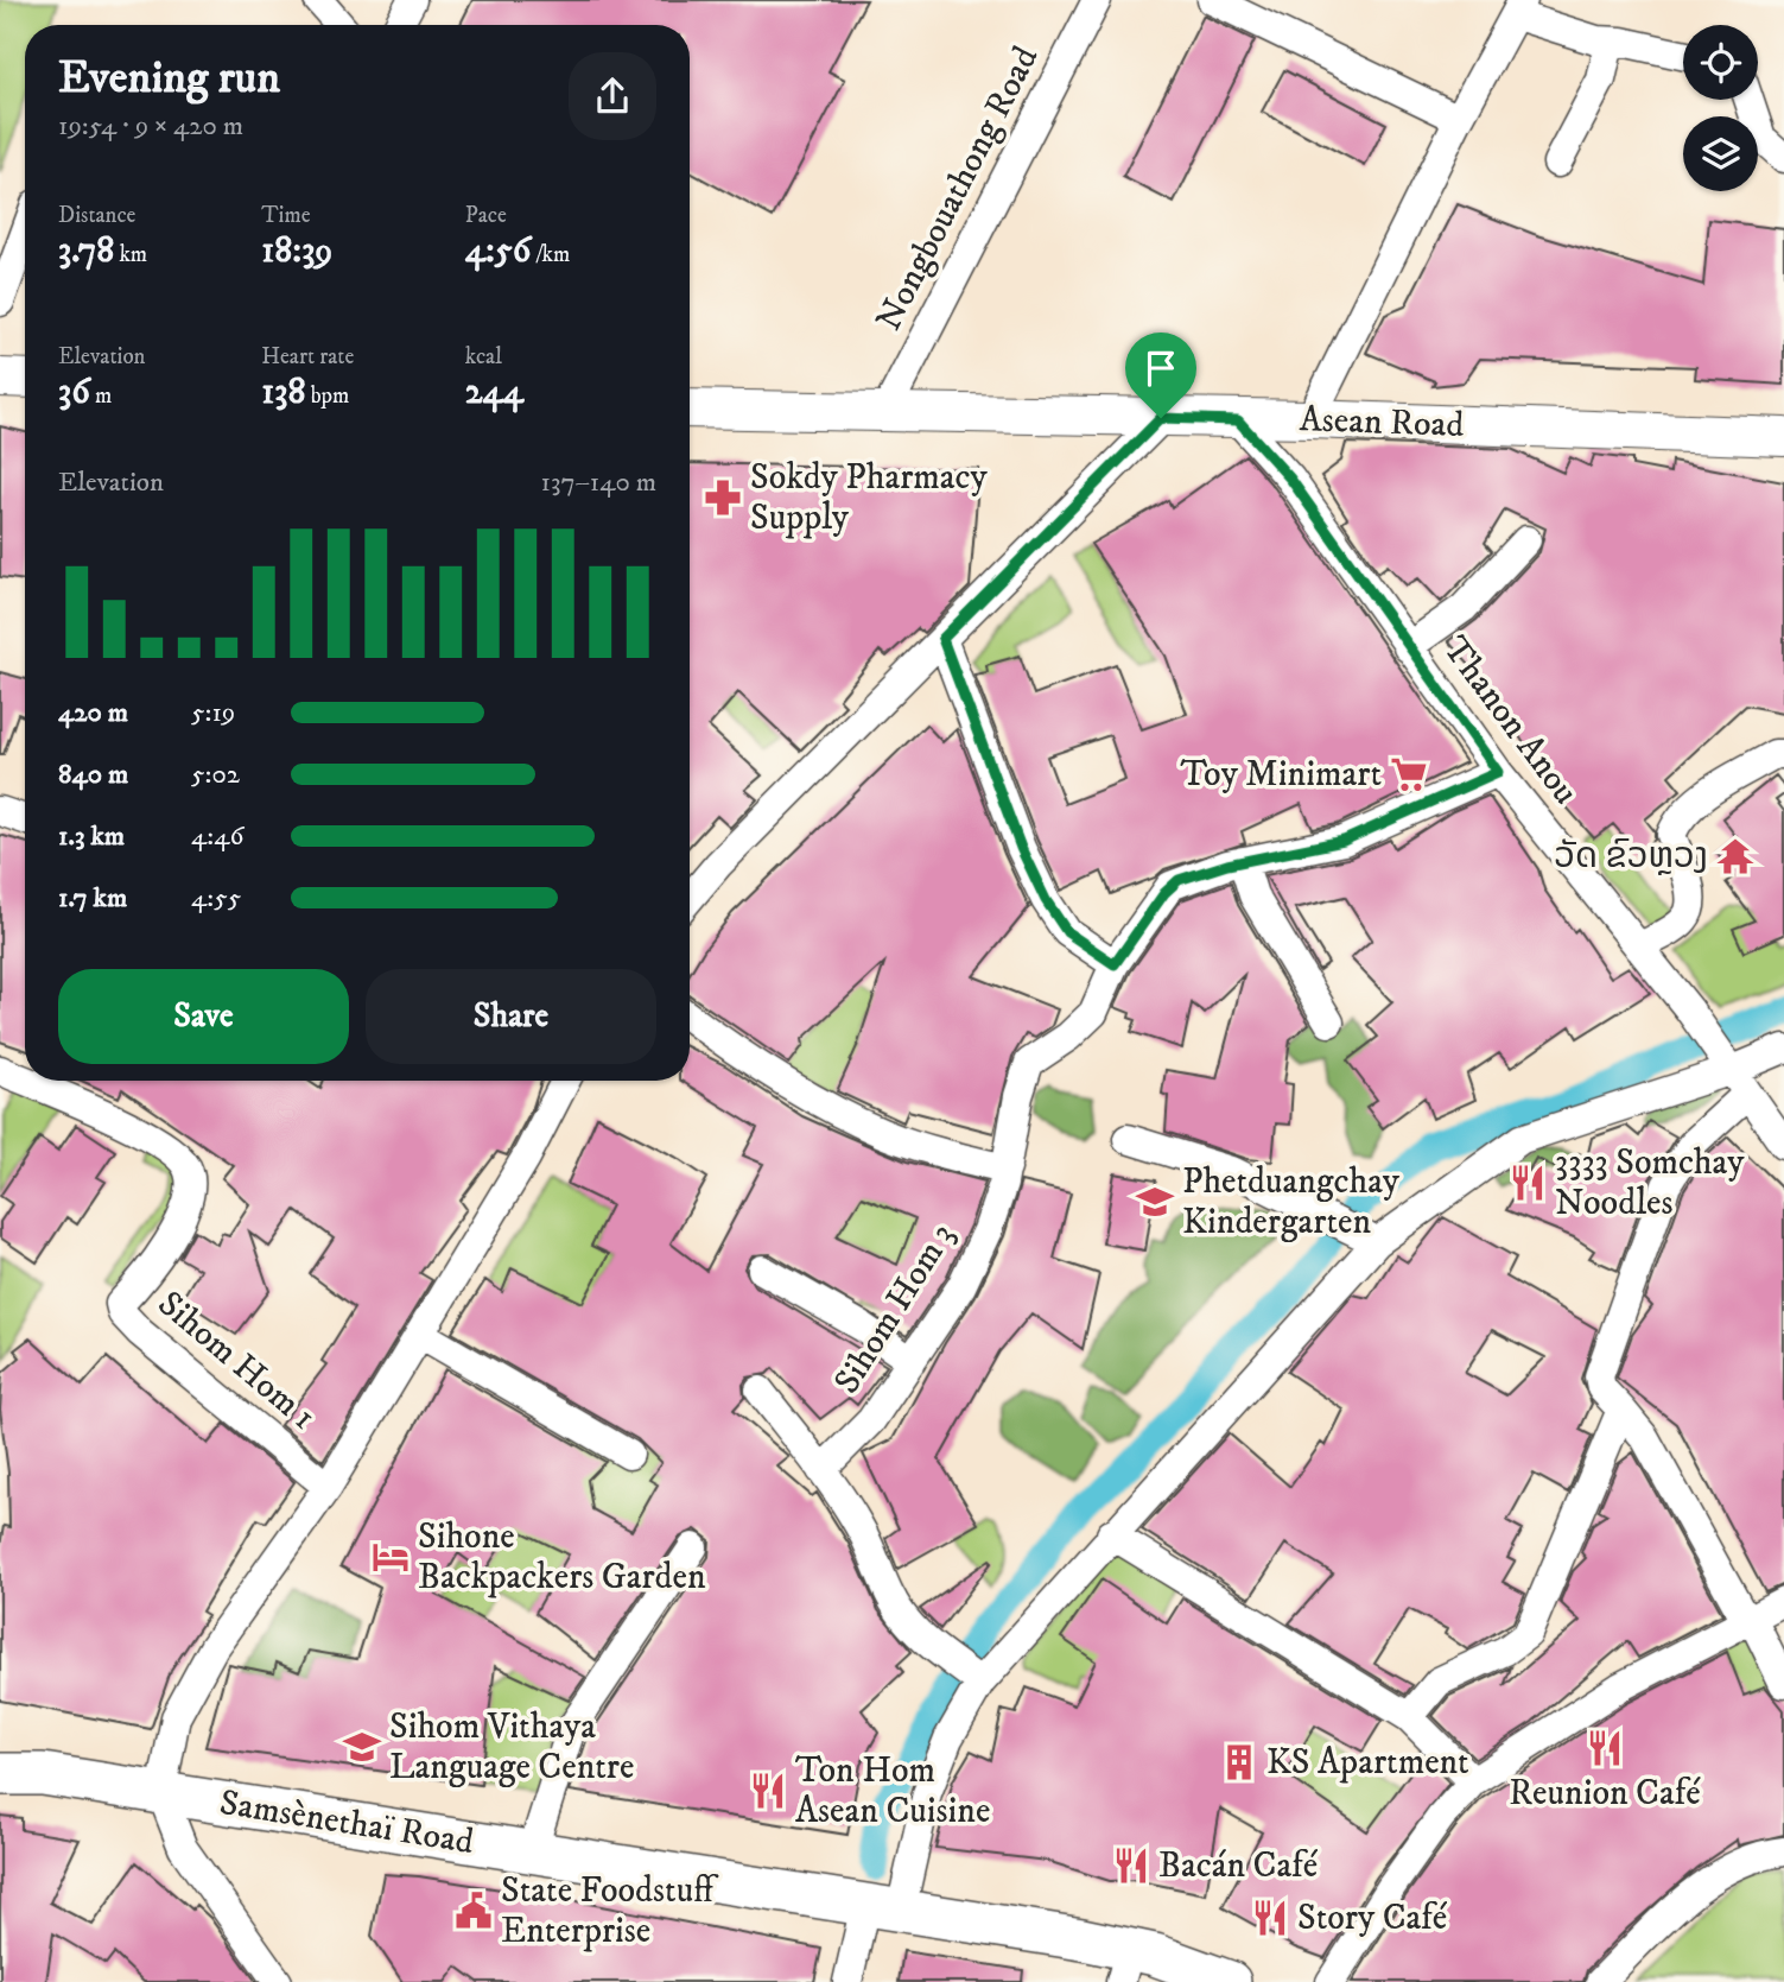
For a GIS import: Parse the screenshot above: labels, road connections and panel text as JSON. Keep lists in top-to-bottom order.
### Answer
{
  "streets": {
    "highway": ["Samsènethaï Road"],
    "main road": ["Asean Road"],
    "street": [
      "Nongbouathong Road",
      "Thanon Anou",
      "Sihom Hom 3",
      "Sihom Hom 1"
    ]
  },
  "crossings": [
    ["Nongbouathong Road", "Asean Road"],
    ["Asean Road", "Thanon Anou"],
    ["Thanon Anou", "Sihom Hom 3"]
  ],
  "places": {
    "pharmacy": ["Sokdy Pharmacy Supply"],
    "supermarket": ["Toy Minimart"],
    "temple": ["ວັດ ຂົວຫຼວງ"],
    "restaurant": [
      "3333 Somchay Noodles",
      "Reunion Café",
      "Ton Hom Asean Cuisine",
      "Bacán Café",
      "Story Café"
    ],
    "school or university": ["Phetduangchay Kindergarten", "Sihom Vithaya Language Centre"],
    "hotel": ["Sihone Backpackers Garden"],
    "building": ["KS Apartment"],
    "public building": ["State Foodstuff Enterprise"]
  },
  "page": {
    "heading": ["Evening run", "19:54 · 9 × 420 m"],
    "stats": [
      ["Distance", "3.78 km"],
      ["Time", "18:39"],
      ["Pace", "4:56 /km"],
      ["Elevation", "36 m"],
      ["Heart rate", "138 bpm"],
      ["kcal", "244"]
    ],
    "chart": ["Elevation", "137–140 m"],
    "list": [
      {
        "name": "420 m",
        "note": "5:19"
      },
      {
        "name": "840 m",
        "note": "5:02"
      },
      {
        "name": "1.3 km",
        "note": "4:46"
      },
      {
        "name": "1.7 km",
        "note": "4:55"
      }
    ],
    "buttons": ["Save", "Share"]
  }
}
